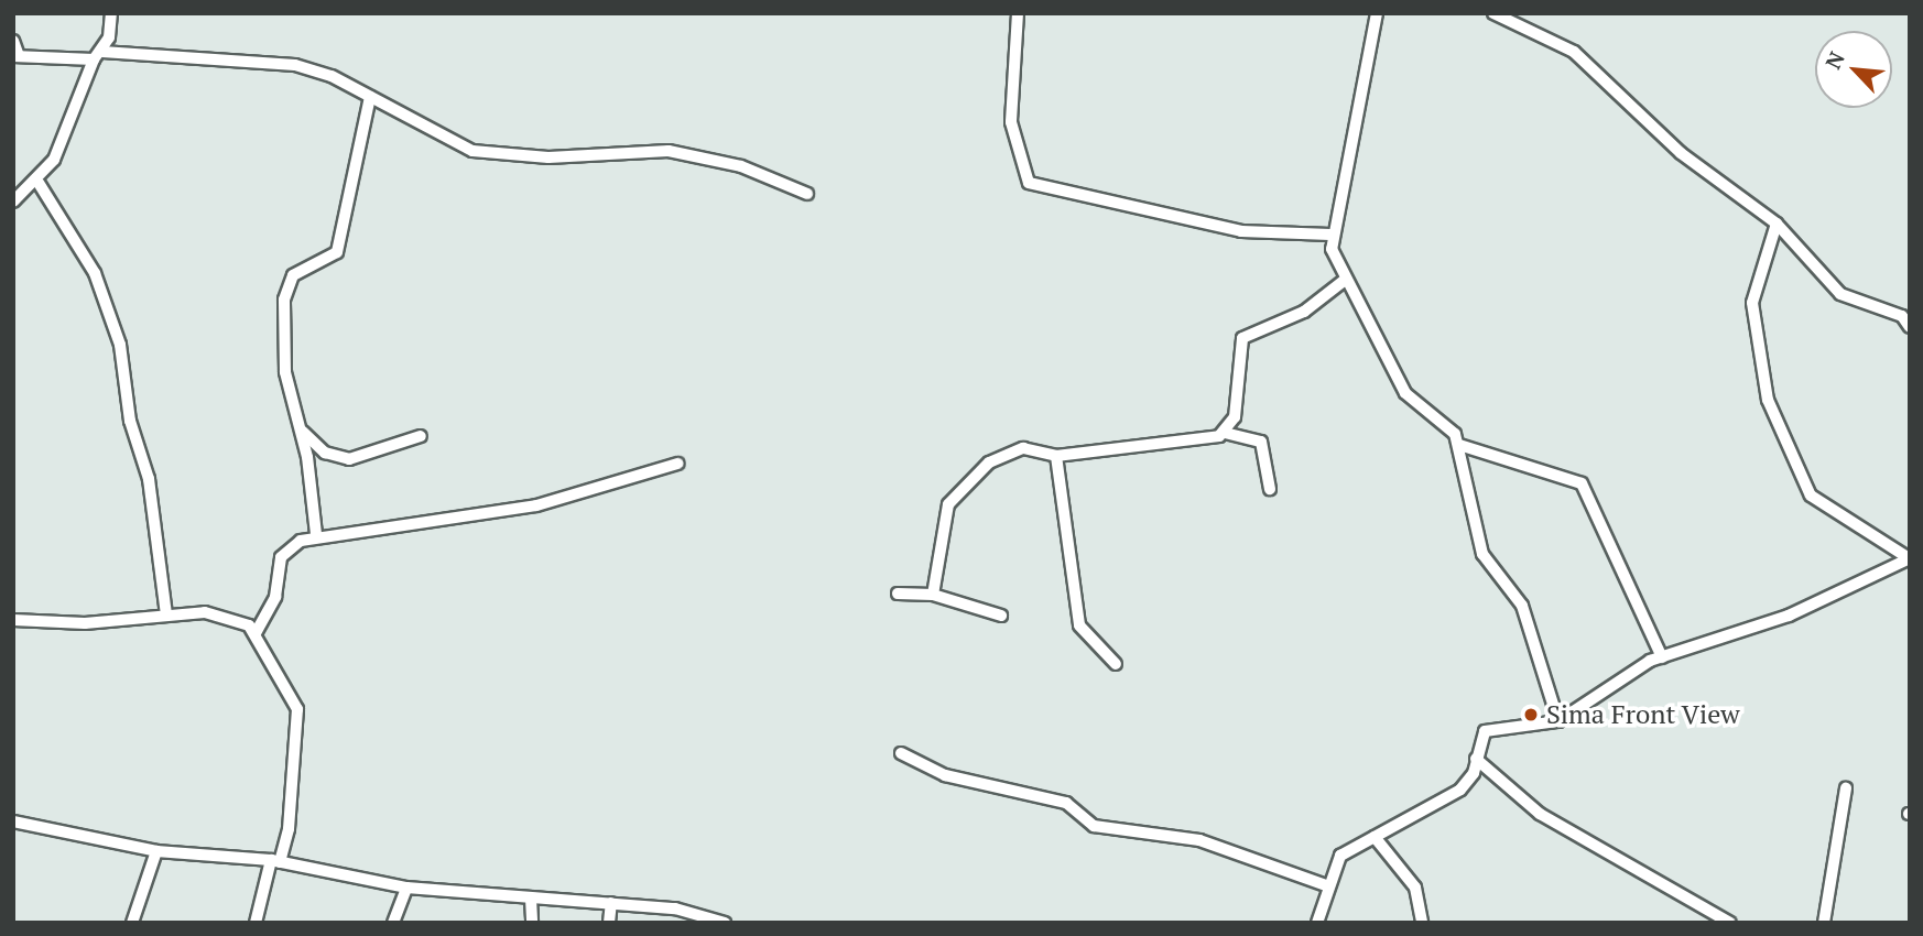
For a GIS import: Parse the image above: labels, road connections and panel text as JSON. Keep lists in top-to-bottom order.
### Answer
{
  "places": ["Sima Front View"],
  "north": "top left"
}
